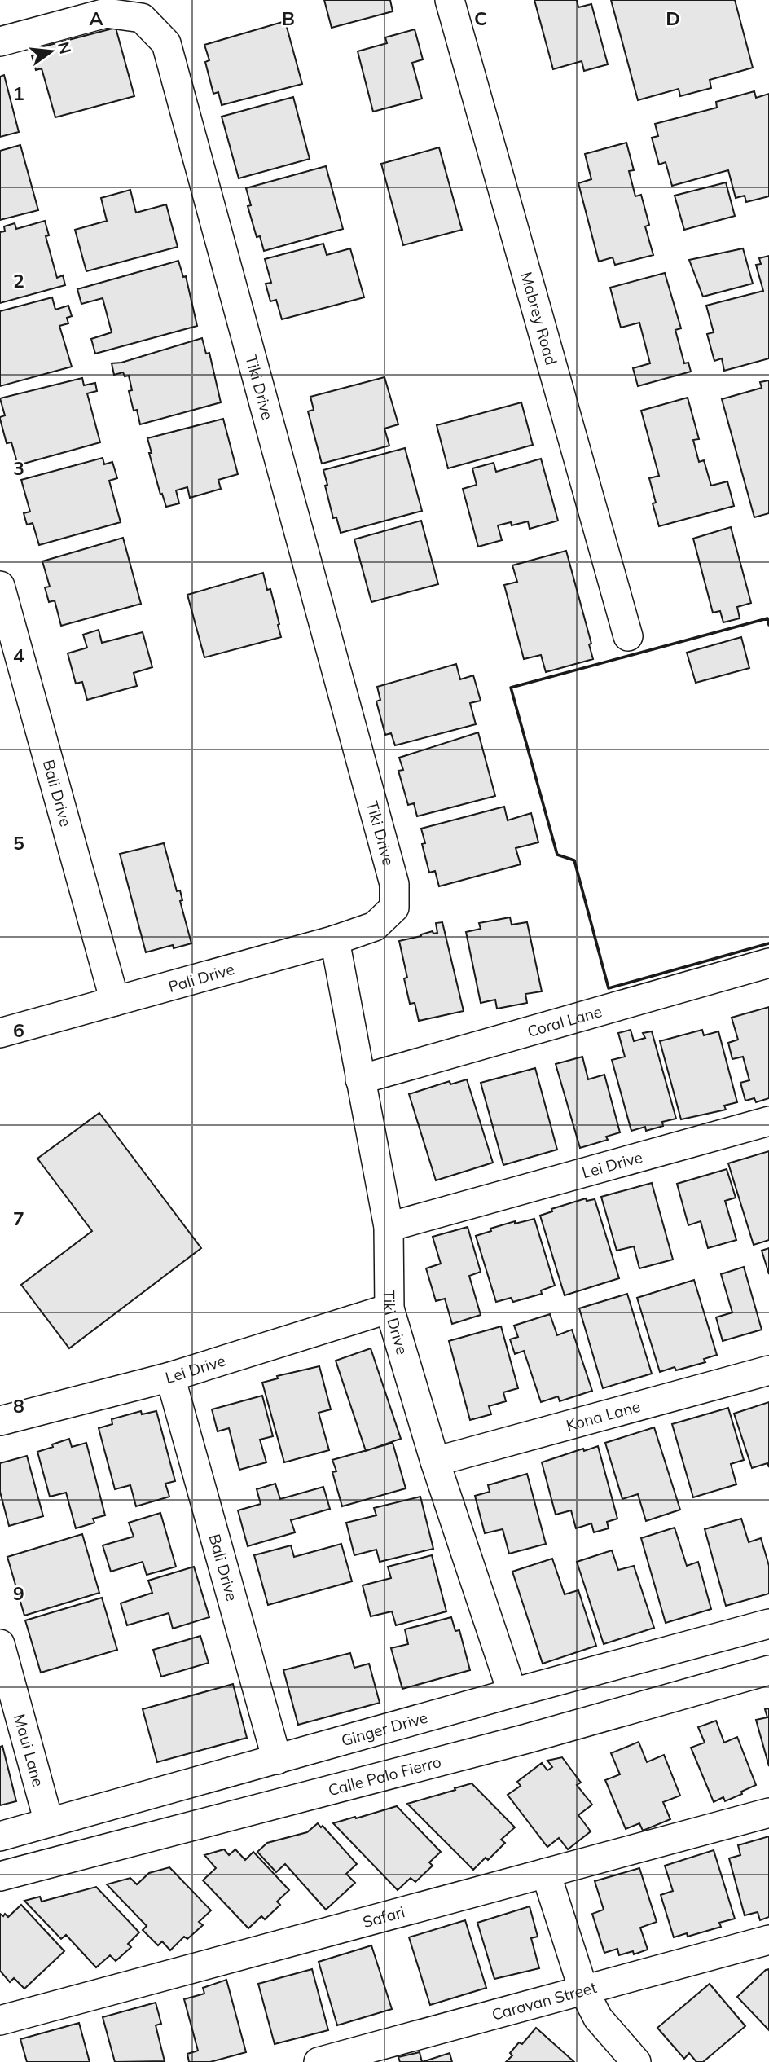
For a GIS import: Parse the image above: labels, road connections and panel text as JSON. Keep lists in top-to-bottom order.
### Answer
{
  "streets": {
    "street": [
      "Mabrey Road",
      "Tiki Drive",
      "Bali Drive",
      "Pali Drive",
      "Coral Lane",
      "Lei Drive",
      "Kona Lane",
      "Ginger Drive",
      "Maui Lane",
      "Calle Palo Fierro",
      "Safari",
      "Caravan Street"
    ]
  },
  "crossings": [
    ["Tiki Drive", "Pali Drive"],
    ["Tiki Drive", "Coral Lane"],
    ["Tiki Drive", "Lei Drive"],
    ["Tiki Drive", "Kona Lane"],
    ["Tiki Drive", "Ginger Drive"],
    ["Bali Drive", "Pali Drive"],
    ["Bali Drive", "Lei Drive"],
    ["Bali Drive", "Ginger Drive"],
    ["Ginger Drive", "Maui Lane"]
  ],
  "north": "right",
  "grid": {
    "columns": [
      "A",
      "B",
      "C",
      "D"
    ],
    "rows": [
      "1",
      "2",
      "3",
      "4",
      "5",
      "6",
      "7",
      "8",
      "9"
    ]
  }
}
